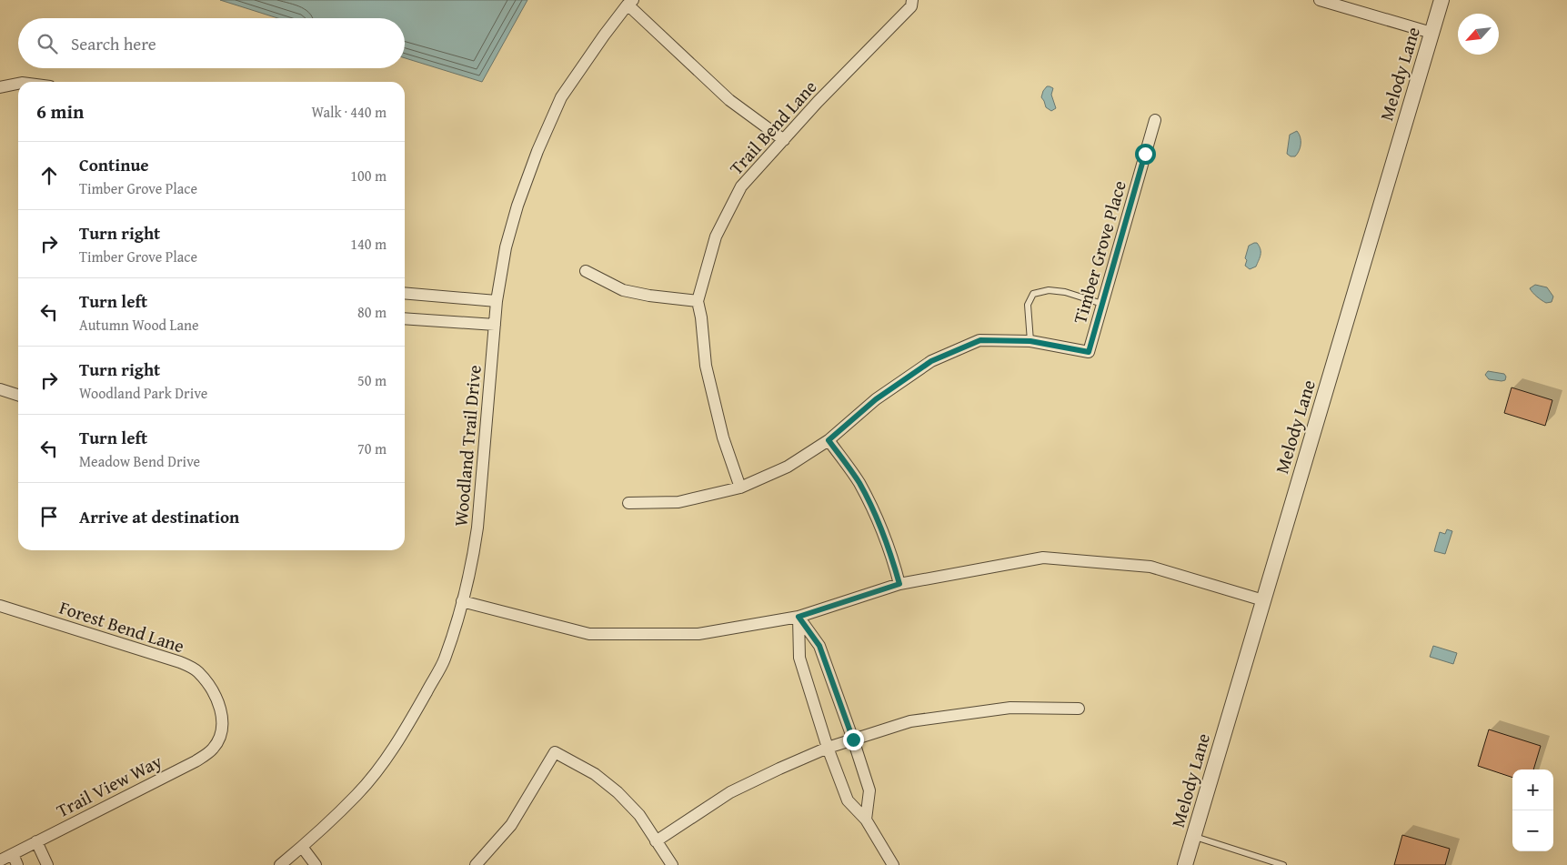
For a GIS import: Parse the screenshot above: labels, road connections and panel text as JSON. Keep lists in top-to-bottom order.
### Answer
{
  "streets": {
    "street": [
      "Melody Lane",
      "Trail Bend Lane",
      "Timber Grove Place",
      "Woodland Trail Drive",
      "Forest Bend Lane",
      "Trail View Way"
    ]
  },
  "crossings": [
    ["Trail Bend Lane", "Timber Grove Place"],
    ["Forest Bend Lane", "Trail View Way"]
  ],
  "north": "bottom left",
  "page": {
    "search": "Search here",
    "heading": ["6 min", "Walk · 440 m"],
    "list": [
      ["Continue", "Timber Grove Place", "100 m"],
      ["Turn right", "Timber Grove Place", "140 m"],
      ["Turn left", "Autumn Wood Lane", "80 m"],
      ["Turn right", "Woodland Park Drive", "50 m"],
      ["Turn left", "Meadow Bend Drive", "70 m"],
      "Arrive at destination"
    ],
    "map_buttons": ["+", "−"]
  }
}
